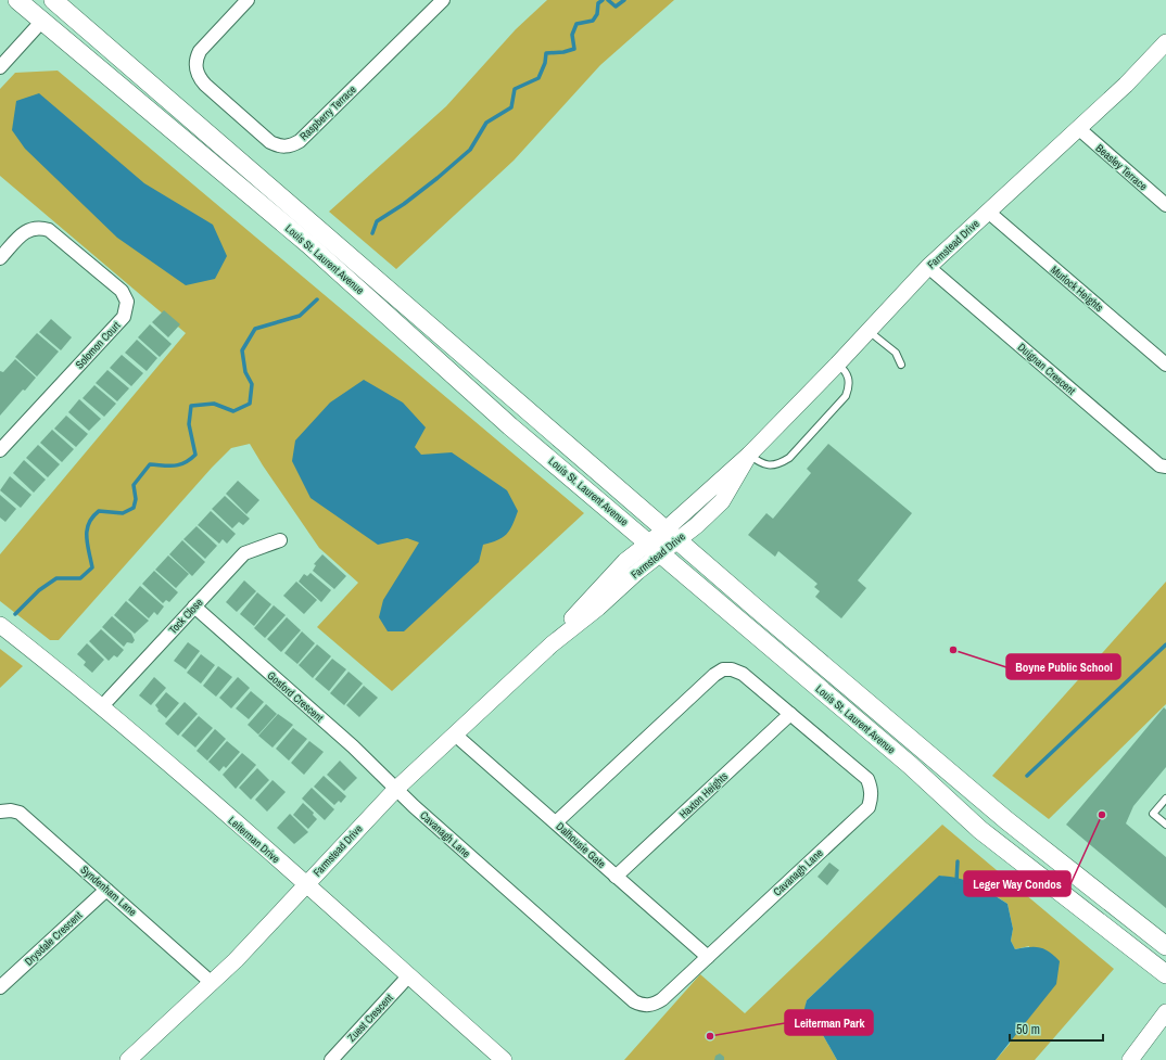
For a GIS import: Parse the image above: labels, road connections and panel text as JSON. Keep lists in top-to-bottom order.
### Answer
{
  "streets": {
    "main road": ["Louis St. Laurent Avenue"],
    "street": [
      "Raspberry Terrace",
      "Beasley Terrace",
      "Farmstead Drive",
      "Murlock Heights",
      "Solomon Court",
      "Duignan Crescent",
      "Tock Close",
      "Gosford Crescent",
      "Haxton Heights",
      "Cavanagh Lane",
      "Leiterman Drive",
      "Dalhousie Gate",
      "Syndenham Lane",
      "Drysdale Crescent",
      "Zuest Crescent"
    ]
  },
  "crossings": [
    ["Beasley Terrace", "Farmstead Drive"],
    ["Farmstead Drive", "Louis St. Laurent Avenue"],
    ["Farmstead Drive", "Murlock Heights"],
    ["Farmstead Drive", "Duignan Crescent"],
    ["Farmstead Drive", "Gosford Crescent"],
    ["Farmstead Drive", "Cavanagh Lane"],
    ["Farmstead Drive", "Leiterman Drive"],
    ["Farmstead Drive", "Dalhousie Gate"],
    ["Farmstead Drive", "Syndenham Lane"],
    ["Tock Close", "Gosford Crescent"],
    ["Tock Close", "Leiterman Drive"],
    ["Gosford Crescent", "Cavanagh Lane"],
    ["Haxton Heights", "Cavanagh Lane"],
    ["Haxton Heights", "Dalhousie Gate"],
    ["Cavanagh Lane", "Dalhousie Gate"],
    ["Leiterman Drive", "Zuest Crescent"],
    ["Syndenham Lane", "Drysdale Crescent"]
  ],
  "places": ["Boyne Public School", "Leger Way Condos", "Leiterman Park"],
  "scale_bar": "50 m"
}
